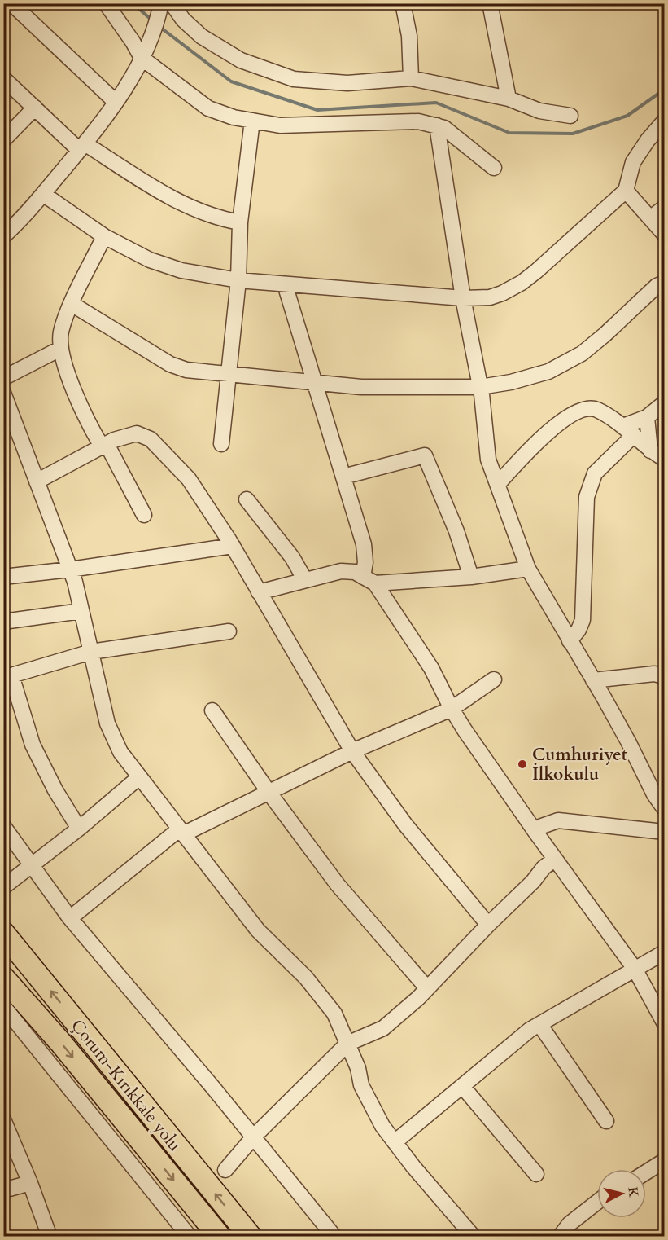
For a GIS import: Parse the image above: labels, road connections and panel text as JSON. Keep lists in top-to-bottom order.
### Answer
{
  "streets": {
    "highway": ["Çorum-Kırıkkale yolu"]
  },
  "places": ["Cumhuriyet İlkokulu"],
  "north": "right"
}
